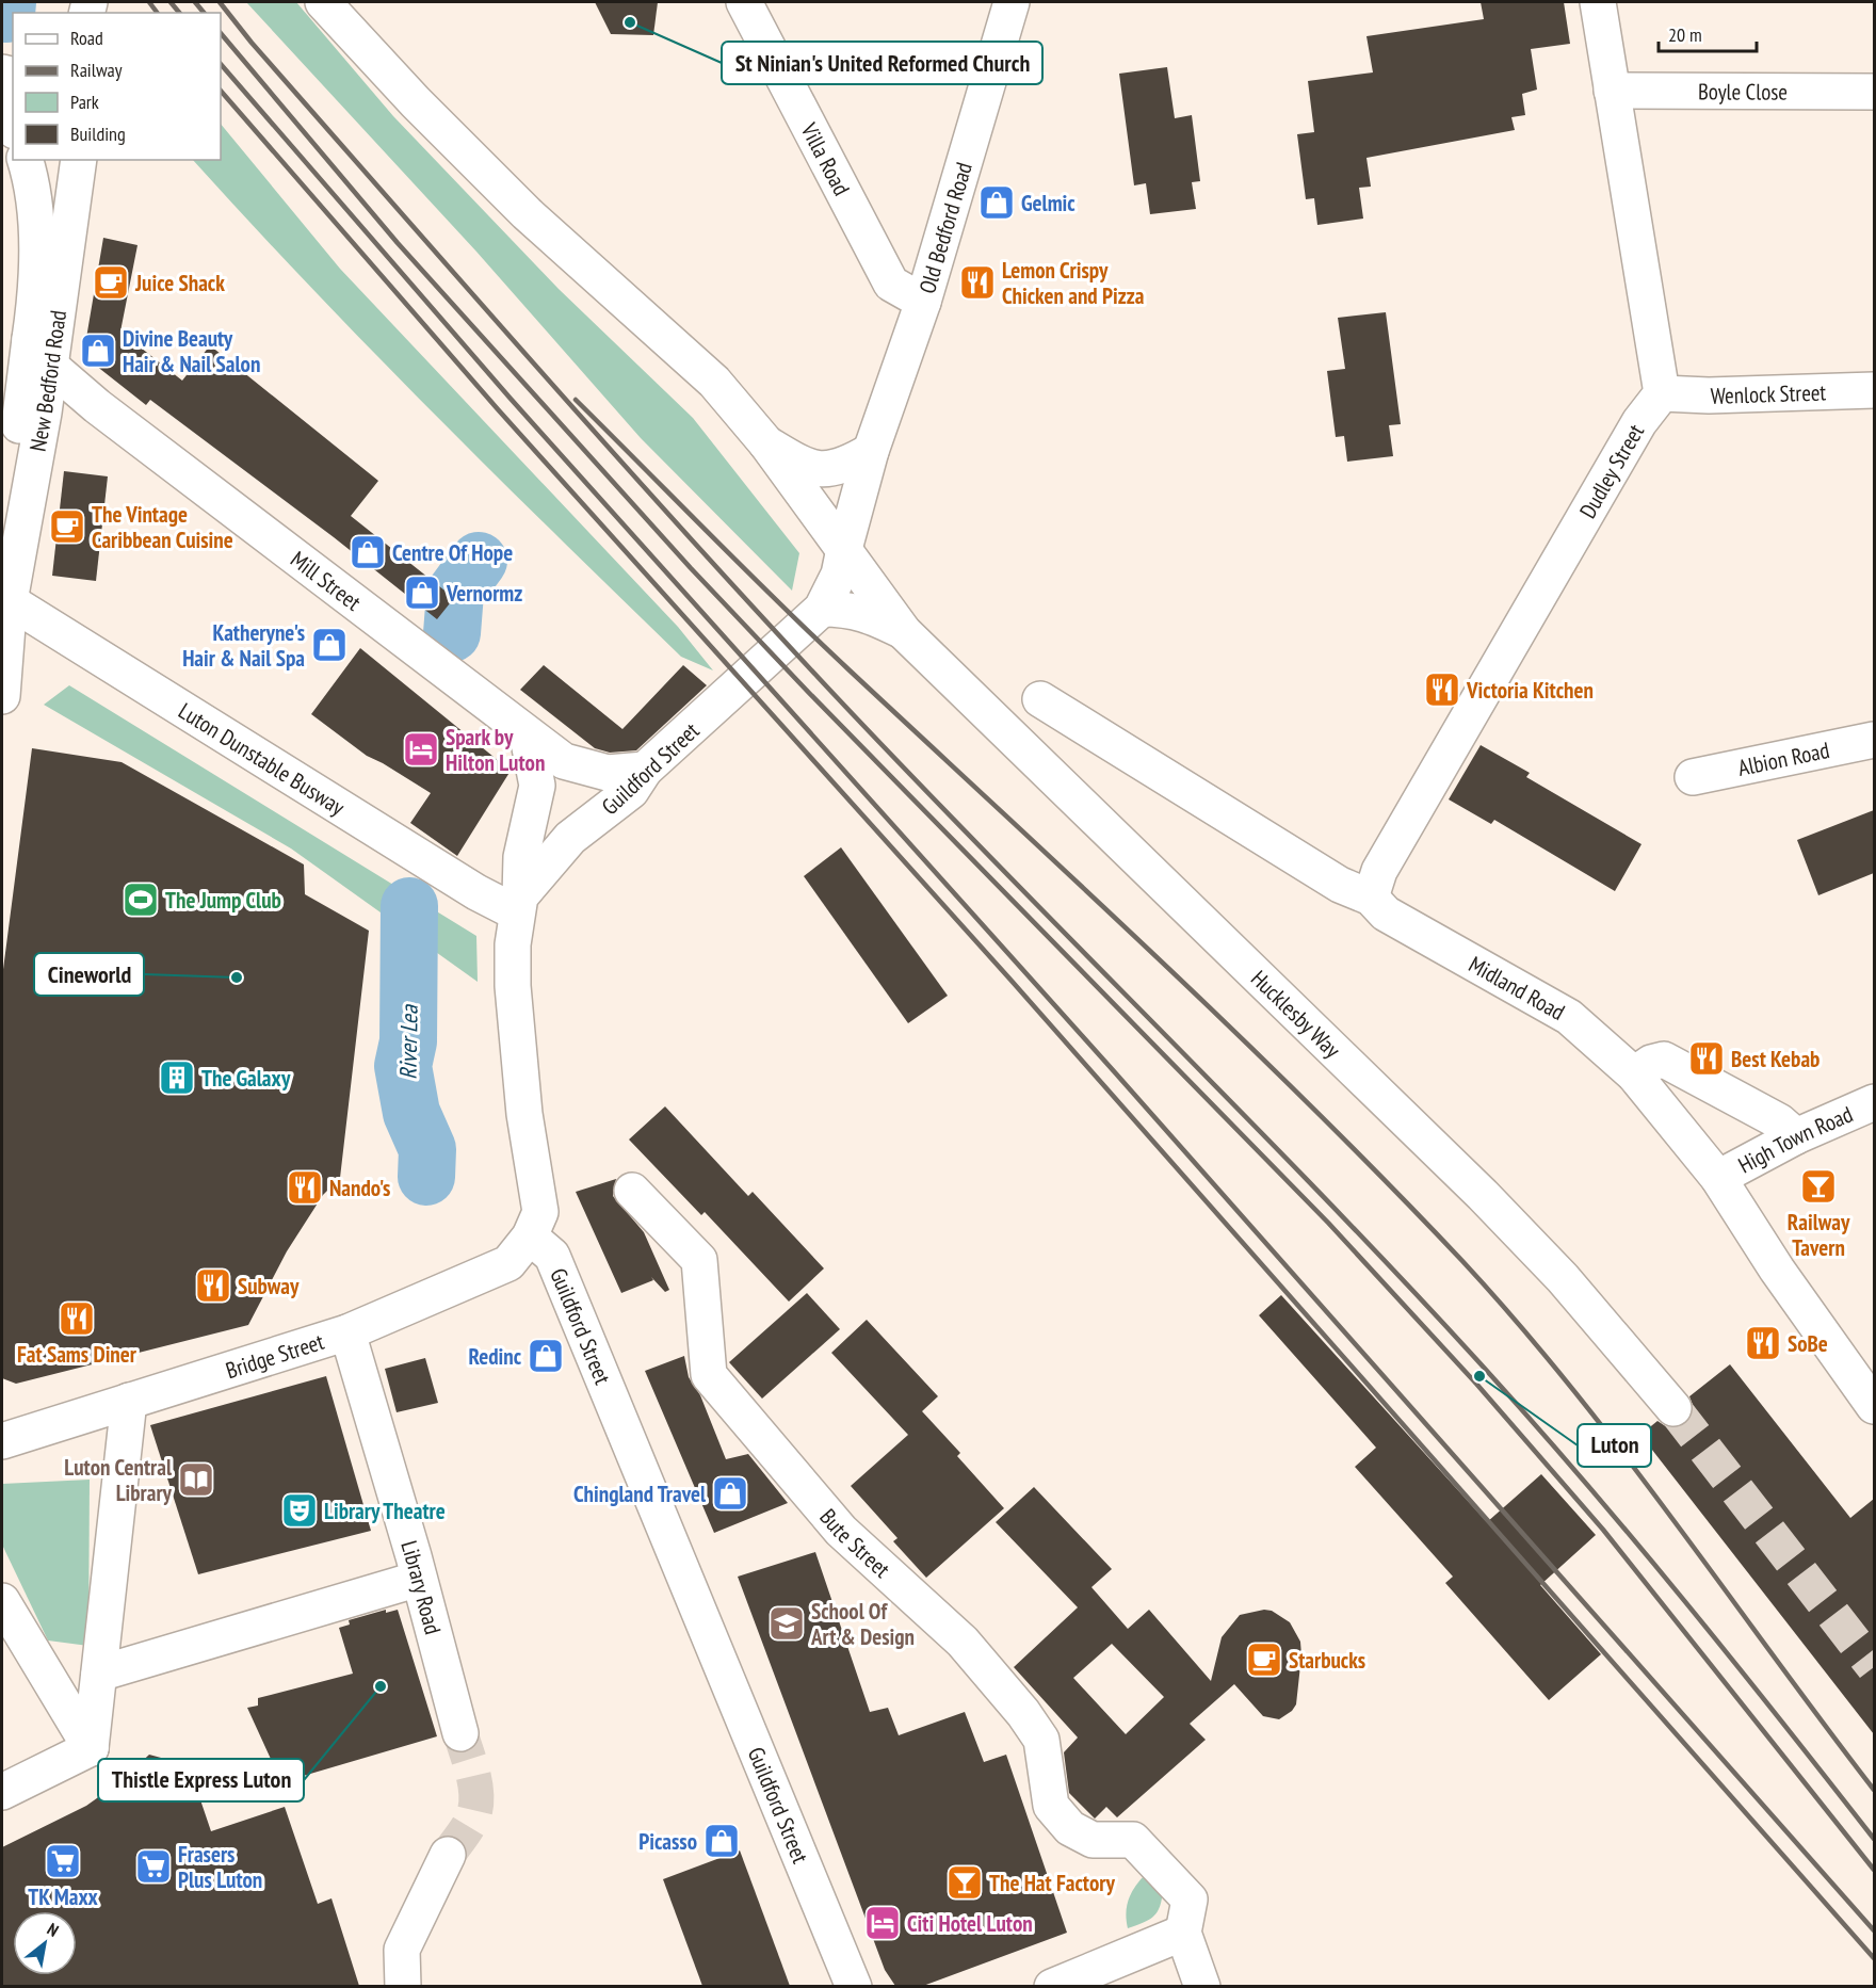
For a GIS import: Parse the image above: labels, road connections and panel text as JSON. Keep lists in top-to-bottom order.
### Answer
{
  "streets": {
    "main road": [
      "Boyle Close",
      "Villa Road",
      "Old Bedford Road",
      "New Bedford Road",
      "Wenlock Street",
      "Dudley Street",
      "Mill Street",
      "Luton Dunstable Busway",
      "Albion Road",
      "Guildford Street",
      "Midland Road",
      "Hucklesby Way",
      "High Town Road",
      "Bridge Street",
      "Bute Street",
      "Library Road"
    ]
  },
  "crossings": [
    ["Villa Road", "Old Bedford Road"],
    ["Old Bedford Road", "Guildford Street"],
    ["Old Bedford Road", "Hucklesby Way"],
    ["New Bedford Road", "Mill Street"],
    ["New Bedford Road", "Luton Dunstable Busway"],
    ["Wenlock Street", "Dudley Street"],
    ["Dudley Street", "Midland Road"],
    ["Mill Street", "Guildford Street"],
    ["Luton Dunstable Busway", "Guildford Street"],
    ["Guildford Street", "Hucklesby Way"],
    ["Guildford Street", "Bridge Street"],
    ["Midland Road", "High Town Road"],
    ["Bridge Street", "Library Road"]
  ],
  "water": ["River Lea"],
  "places": {
    "other": [
      "St Ninian's United Reformed Church",
      "Cineworld",
      "Luton",
      "Thistle Express Luton"
    ],
    "shop": [
      "Gelmic",
      "Divine Beauty Hair & Nail Salon",
      "Centre Of Hope",
      "Vernormz",
      "Katheryne's Hair & Nail Spa",
      "Redinc",
      "Chingland Travel",
      "Picasso"
    ],
    "cafe": ["Juice Shack", "The Vintage Caribbean Cuisine", "Starbucks"],
    "restaurant": [
      "Lemon Crispy Chicken and Pizza",
      "Victoria Kitchen",
      "Best Kebab",
      "Nando's",
      "Subway",
      "Fat Sams Diner",
      "SoBe"
    ],
    "hotel": ["Spark by Hilton Luton", "Citi Hotel Luton"],
    "sports": ["The Jump Club"],
    "building": ["The Galaxy"],
    "bar": ["Railway Tavern", "The Hat Factory"],
    "library": ["Luton Central Library"],
    "theatre": ["Library Theatre"],
    "school or university": ["School Of Art & Design"],
    "supermarket": ["TK Maxx", "Frasers Plus Luton"]
  },
  "legend": [
    "Road",
    "Railway",
    "Park",
    "Building"
  ],
  "scale_bar": "20 m",
  "north": "top right"
}
